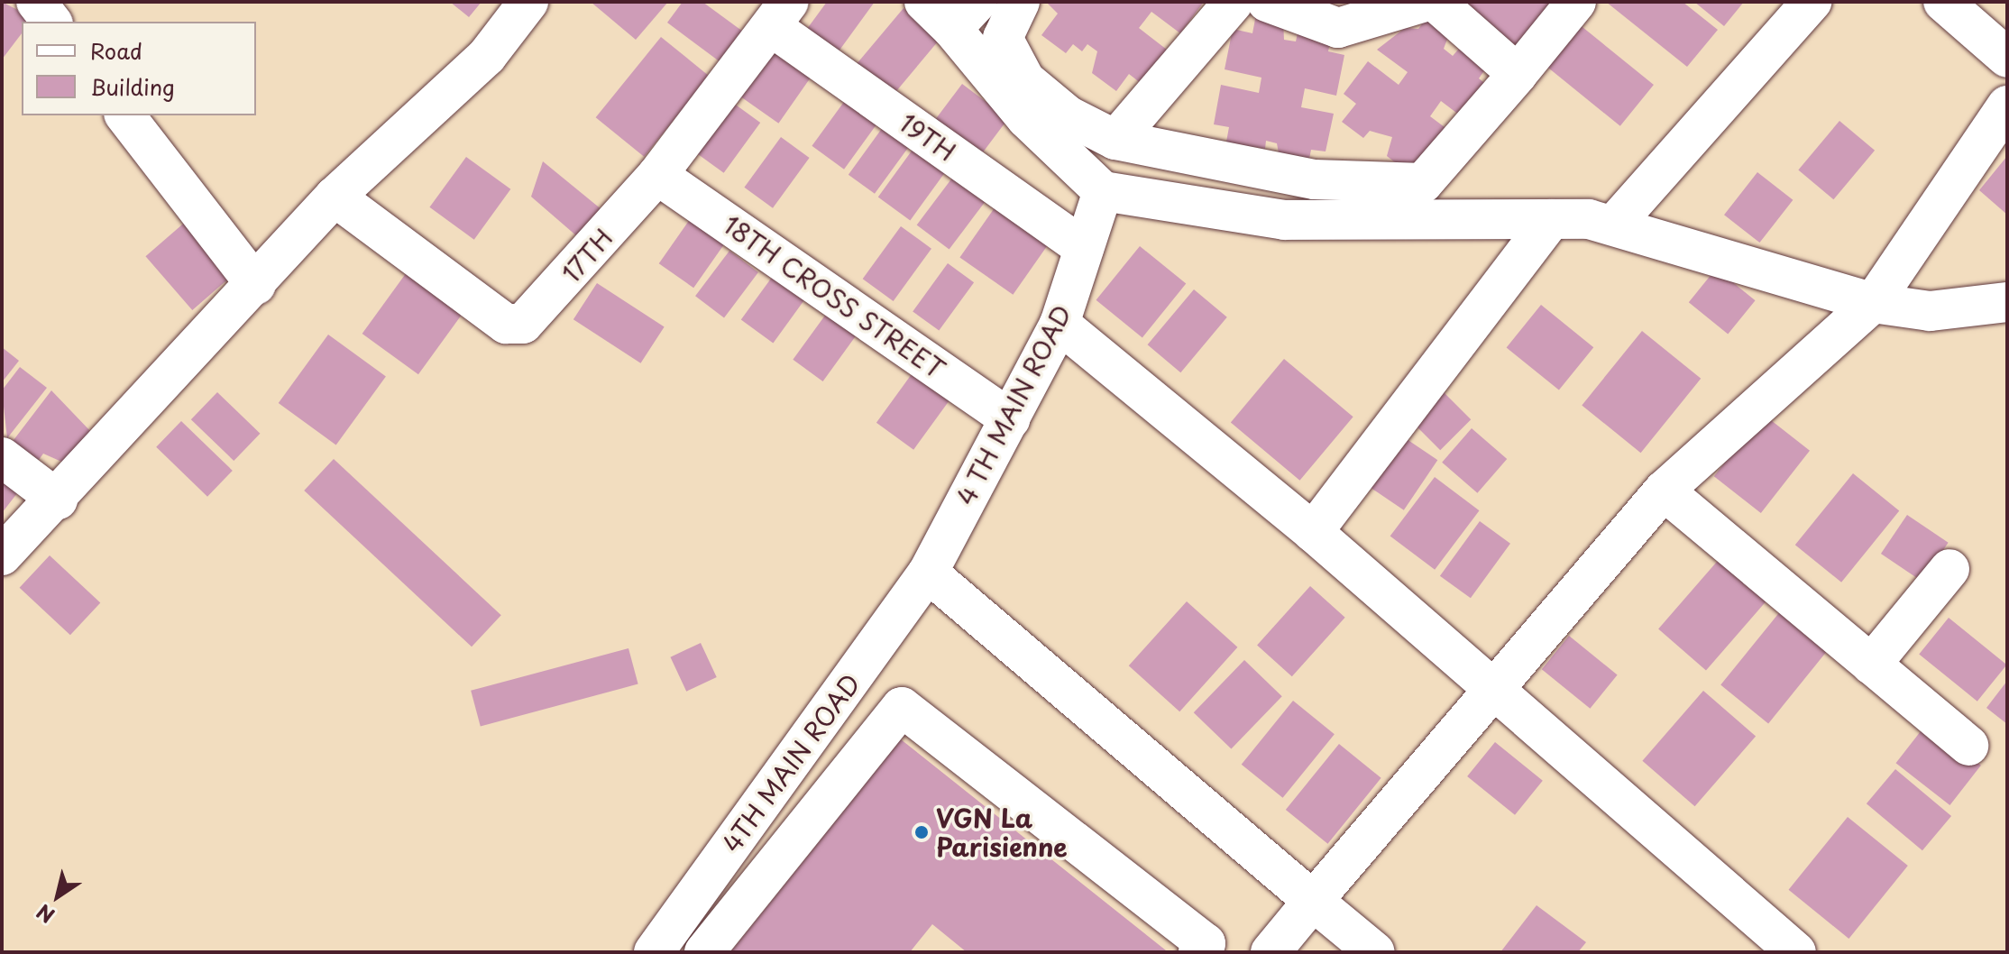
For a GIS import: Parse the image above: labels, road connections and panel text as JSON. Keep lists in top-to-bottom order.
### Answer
{
  "streets": {
    "street": [
      "19TH",
      "17TH",
      "18TH CROSS STREET",
      "4 TH MAIN ROAD",
      "4TH MAIN ROAD"
    ]
  },
  "crossings": [
    ["19TH", "17TH"],
    ["19TH", "4 TH MAIN ROAD"],
    ["17TH", "18TH CROSS STREET"],
    ["18TH CROSS STREET", "4 TH MAIN ROAD"],
    ["4 TH MAIN ROAD", "4TH MAIN ROAD"]
  ],
  "places": ["VGN La Parisienne"],
  "legend": ["Road", "Building"],
  "north": "bottom left"
}
